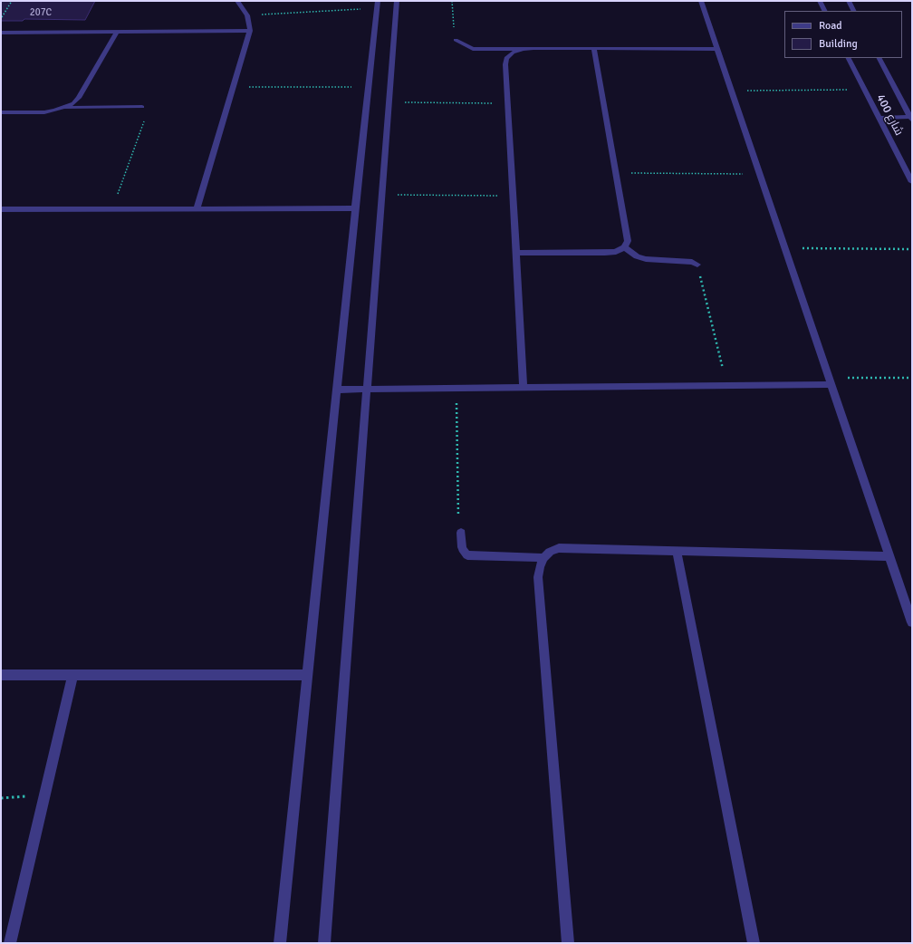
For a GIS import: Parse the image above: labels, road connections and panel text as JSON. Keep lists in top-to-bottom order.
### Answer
{
  "streets": {
    "street": ["شارع 400"]
  },
  "house_numbers": ["207C"],
  "legend": ["Road", "Building"]
}
